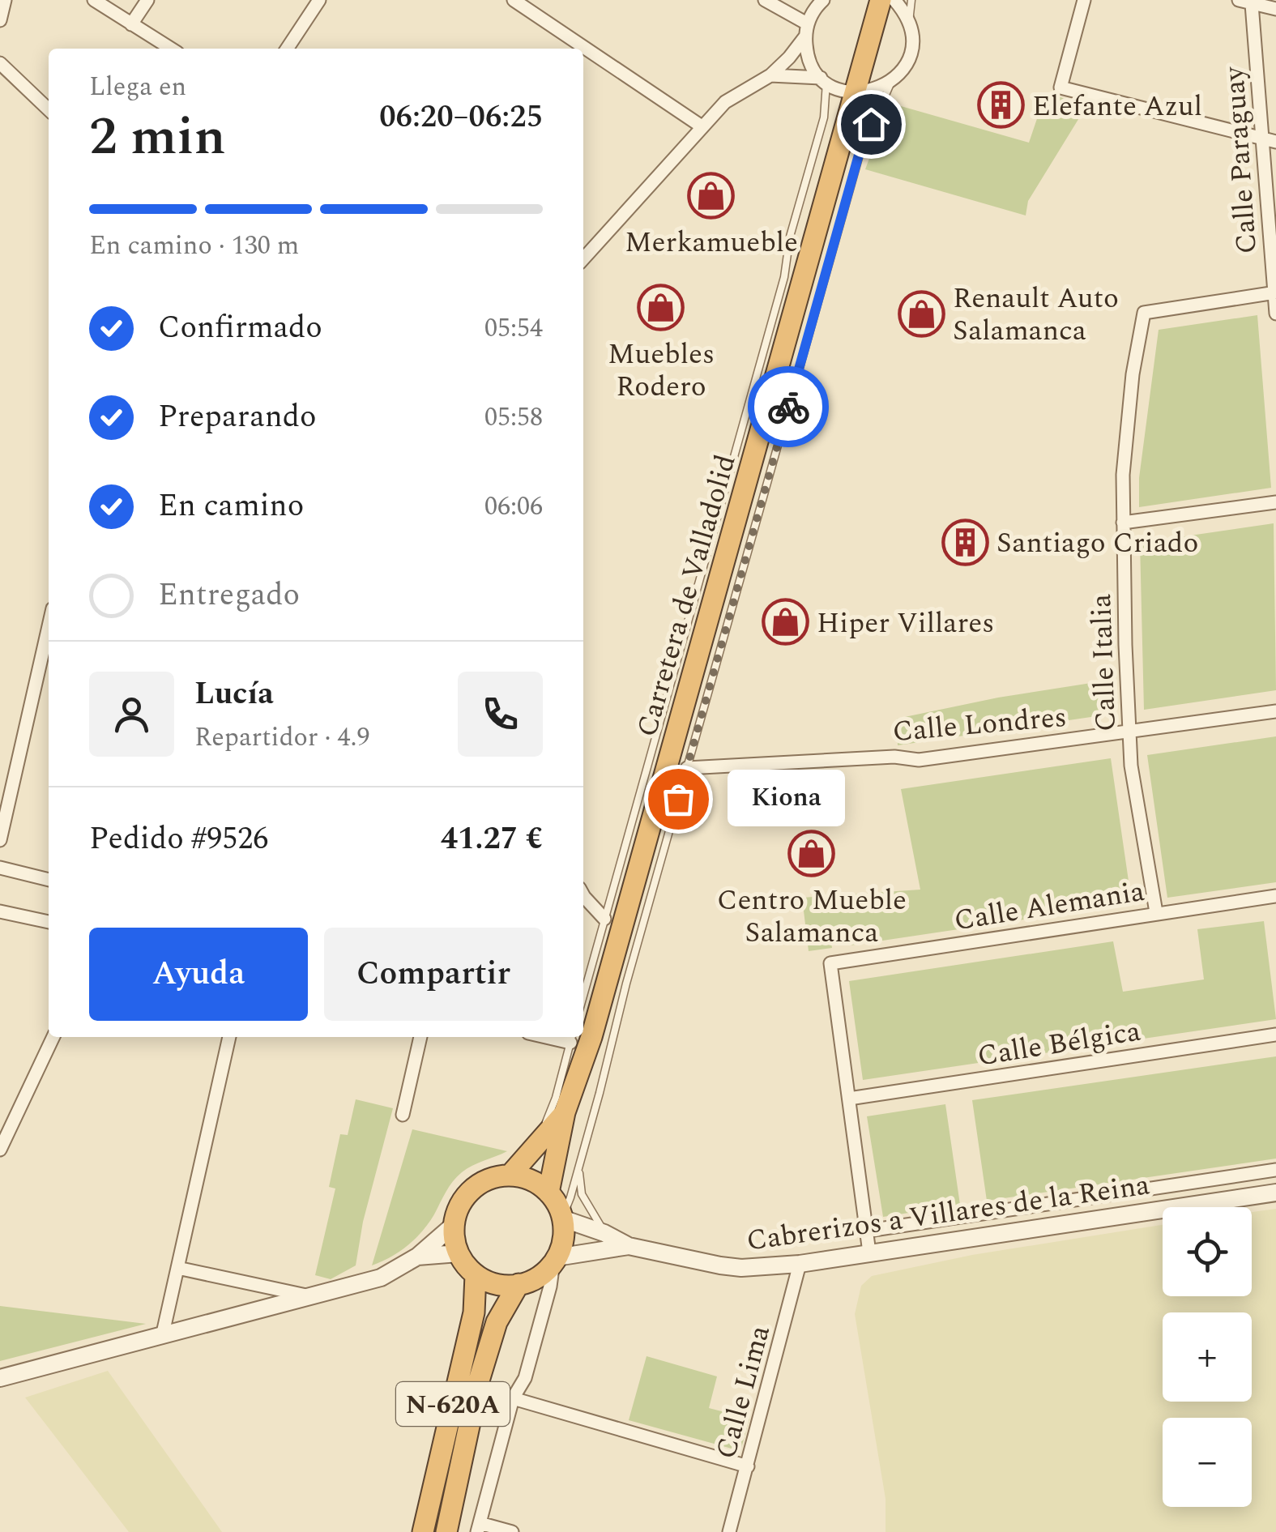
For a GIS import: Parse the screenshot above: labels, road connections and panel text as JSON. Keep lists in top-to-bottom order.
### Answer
{
  "streets": {
    "highway": ["Carretera de Valladolid", "N-620A"],
    "street": [
      "Calle Paraguay",
      "Calle Italia",
      "Calle Londres",
      "Calle Alemania",
      "Calle Bélgica",
      "Cabrerizos a Villares de la Reina",
      "Calle Lima"
    ]
  },
  "crossings": [
    ["Calle Paraguay", "Calle Italia"],
    ["Carretera de Valladolid", "Calle Londres"],
    ["Carretera de Valladolid", "Cabrerizos a Villares de la Reina"],
    ["Carretera de Valladolid", "N-620A"],
    ["Calle Italia", "Calle Londres"],
    ["Calle Italia", "Calle Alemania"],
    ["Calle Alemania", "Calle Bélgica"],
    ["Cabrerizos a Villares de la Reina", "Calle Lima"],
    ["Cabrerizos a Villares de la Reina", "N-620A"]
  ],
  "places": {
    "building": ["Elefante Azul", "Santiago Criado"],
    "shop": [
      "Merkamueble",
      "Muebles Rodero",
      "Renault Auto Salamanca",
      "Hiper Villares",
      "Centro Mueble Salamanca"
    ],
    "other": ["Kiona"]
  },
  "page": {
    "heading": ["2 min", "Llega en", "06:20–06:25"],
    "panel": [
      "Lucía",
      "Repartidor · 4.9",
      "Pedido #9526",
      "41.27 €"
    ],
    "bar": "En camino · 130 m",
    "list": [
      ["Confirmado", "05:54"],
      ["Preparando", "05:58"],
      ["En camino", "06:06"],
      "Entregado"
    ],
    "bubble": "Kiona",
    "buttons": ["Ayuda", "Compartir"],
    "map_buttons": ["+", "−"]
  }
}
